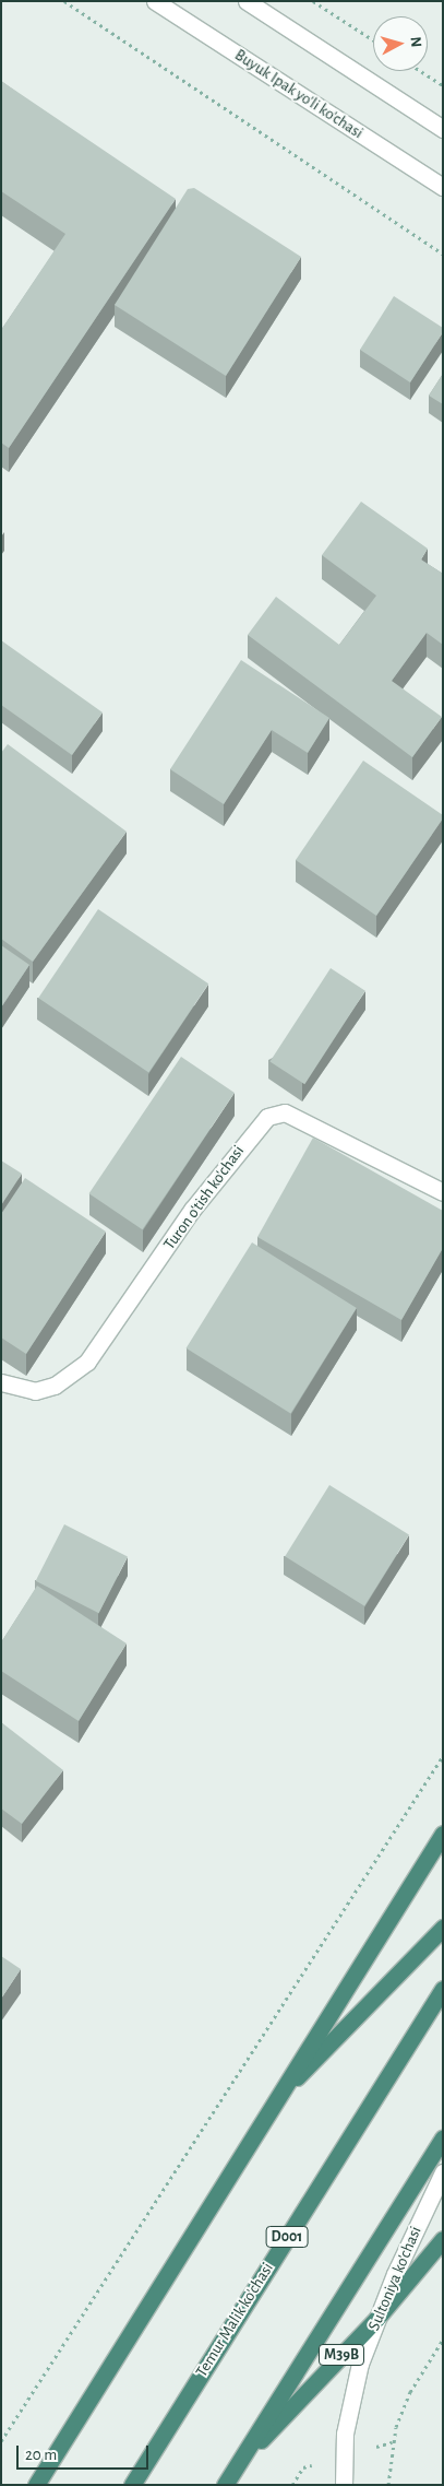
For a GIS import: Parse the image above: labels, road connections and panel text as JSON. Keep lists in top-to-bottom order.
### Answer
{
  "streets": {
    "highway": ["D001", "Temur Malik ko'chasi", "M39B"],
    "street": ["Buyuk Ipak yo'li ko'chasi", "Turon o'tish ko'chasi", "Sultoniya ko'chasi"]
  },
  "crossings": [
    ["Sultoniya ko'chasi", "M39B"]
  ],
  "scale_bar": "20 m",
  "north": "right"
}
